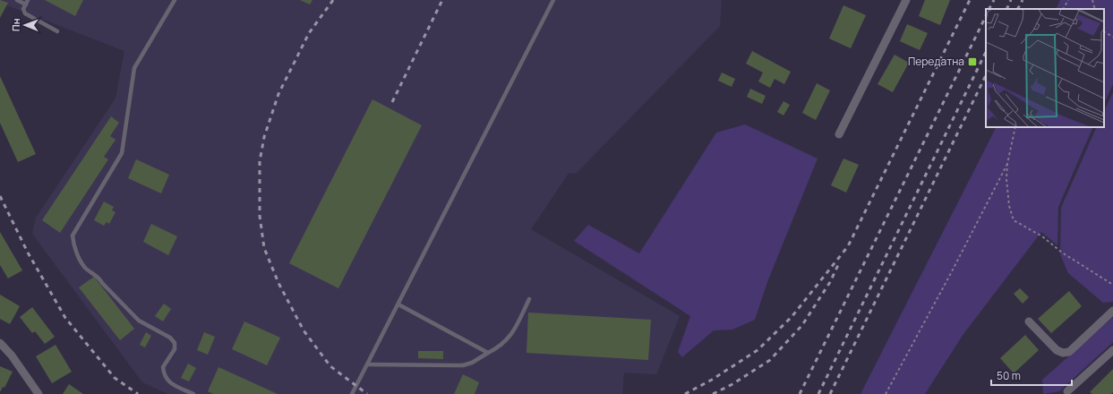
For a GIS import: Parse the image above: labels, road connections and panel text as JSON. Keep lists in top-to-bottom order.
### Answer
{
  "places": {
    "transit": ["Передатна"]
  },
  "scale_bar": "50 m",
  "north": "left"
}
